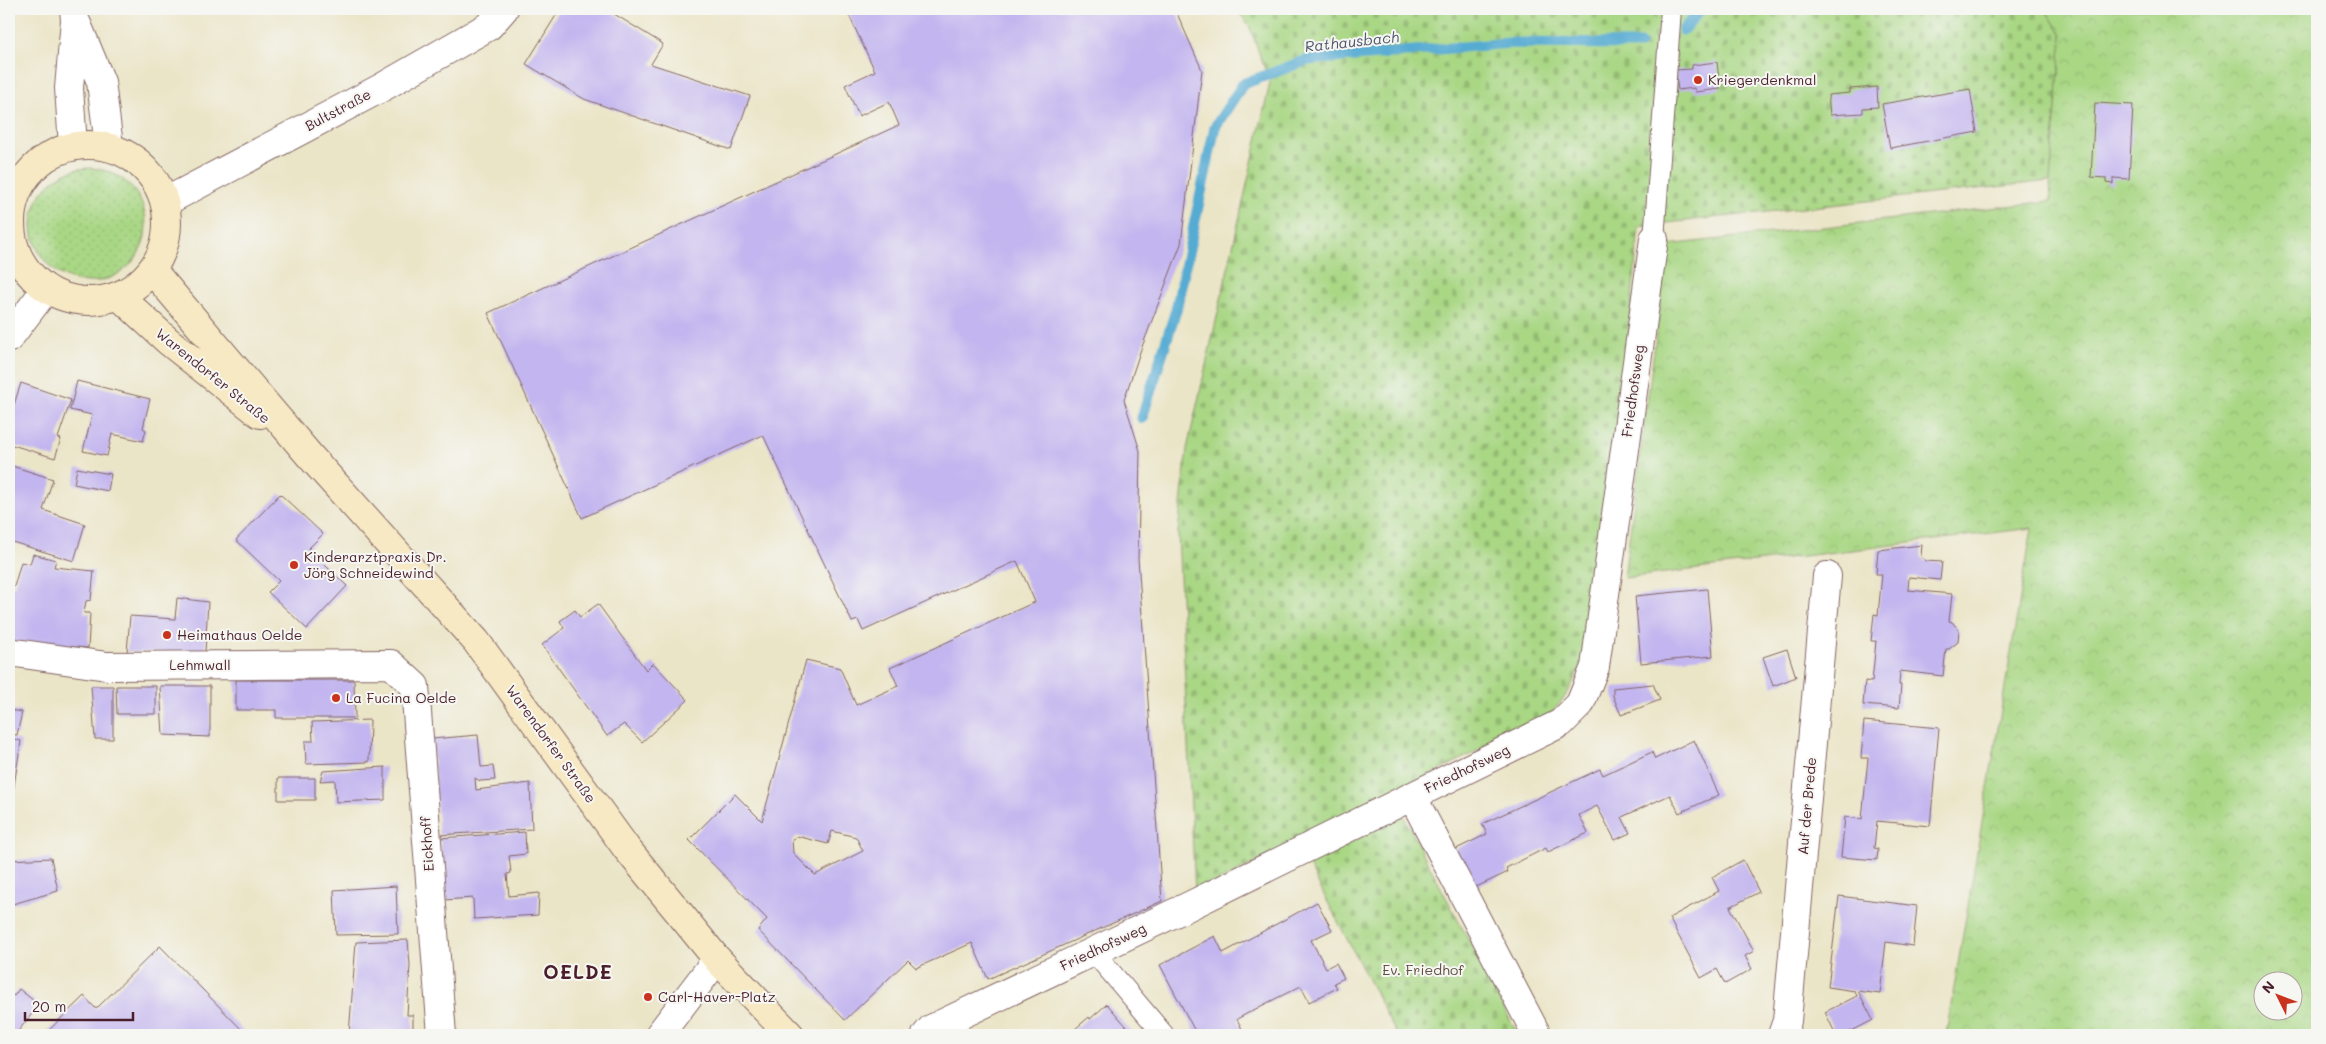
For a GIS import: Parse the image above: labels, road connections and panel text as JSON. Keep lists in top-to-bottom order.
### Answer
{
  "streets": {
    "main road": ["Warendorfer Straße"],
    "street": [
      "Bultstraße",
      "Friedhofsweg",
      "Lehmwall",
      "Auf der Brede",
      "Eickhoff"
    ]
  },
  "crossings": [
    ["Bultstraße", "Warendorfer Straße"],
    ["Lehmwall", "Eickhoff"]
  ],
  "districts": ["OELDE"],
  "water": ["Rathausbach"],
  "parks": ["Ev. Friedhof"],
  "places": [
    "Kriegerdenkmal",
    "Kinderarztpraxis Dr. Jörg Schneidewind",
    "Heimathaus Oelde",
    "La Fucina Oelde",
    "Carl-Haver-Platz"
  ],
  "scale_bar": "20 m",
  "north": "top left"
}
